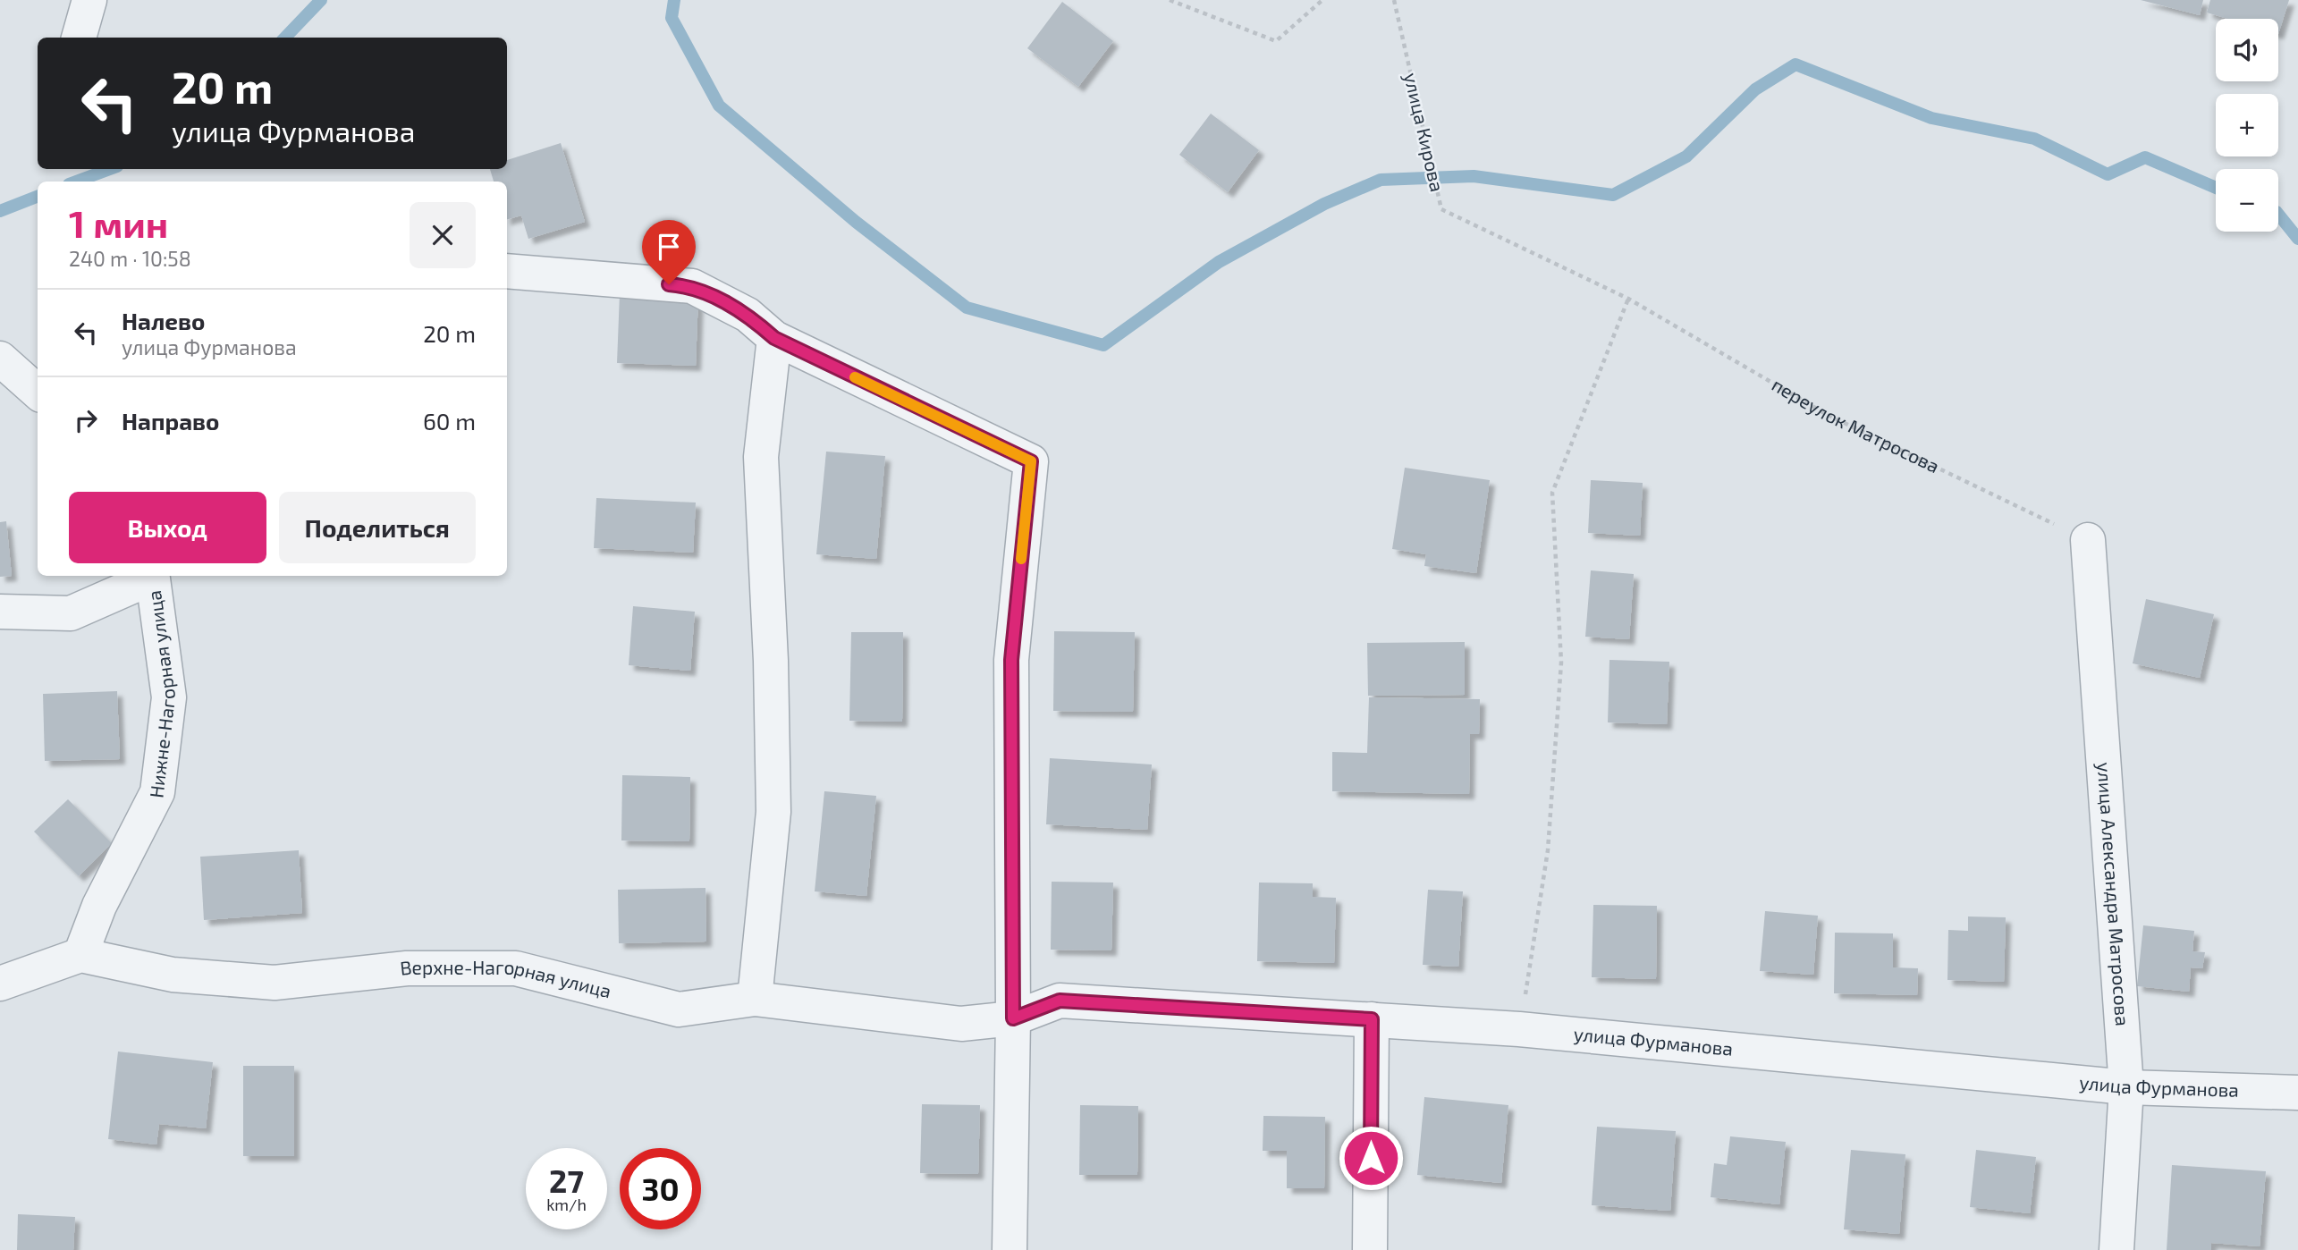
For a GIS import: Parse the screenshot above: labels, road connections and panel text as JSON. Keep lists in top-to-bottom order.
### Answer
{
  "streets": {
    "street": [
      "Нижне-Нагорная улица",
      "улица Александра Матросова",
      "Верхне-Нагорная улица",
      "улица Фурманова"
    ],
    "path": ["улица Кирова", "переулок Матросова"]
  },
  "crossings": [
    ["улица Кирова", "переулок Матросова"],
    ["переулок Матросова", "улица Александра Матросова"],
    ["Нижне-Нагорная улица", "Верхне-Нагорная улица"],
    ["улица Александра Матросова", "улица Фурманова"],
    ["Верхне-Нагорная улица", "улица Фурманова"]
  ],
  "page": {
    "map_buttons": ["+", "−"],
    "turn": ["20 m", "улица Фурманова"],
    "heading": ["1 мин", "240 m · 10:58"],
    "list": [
      {
        "name": "Налево",
        "note": "улица Фурманова",
        "value": "20 m"
      },
      {
        "name": "Направо",
        "value": "60 m"
      }
    ],
    "buttons": ["Выход", "Поделиться"],
    "speed": "27 km/h",
    "limit": "30"
  }
}
